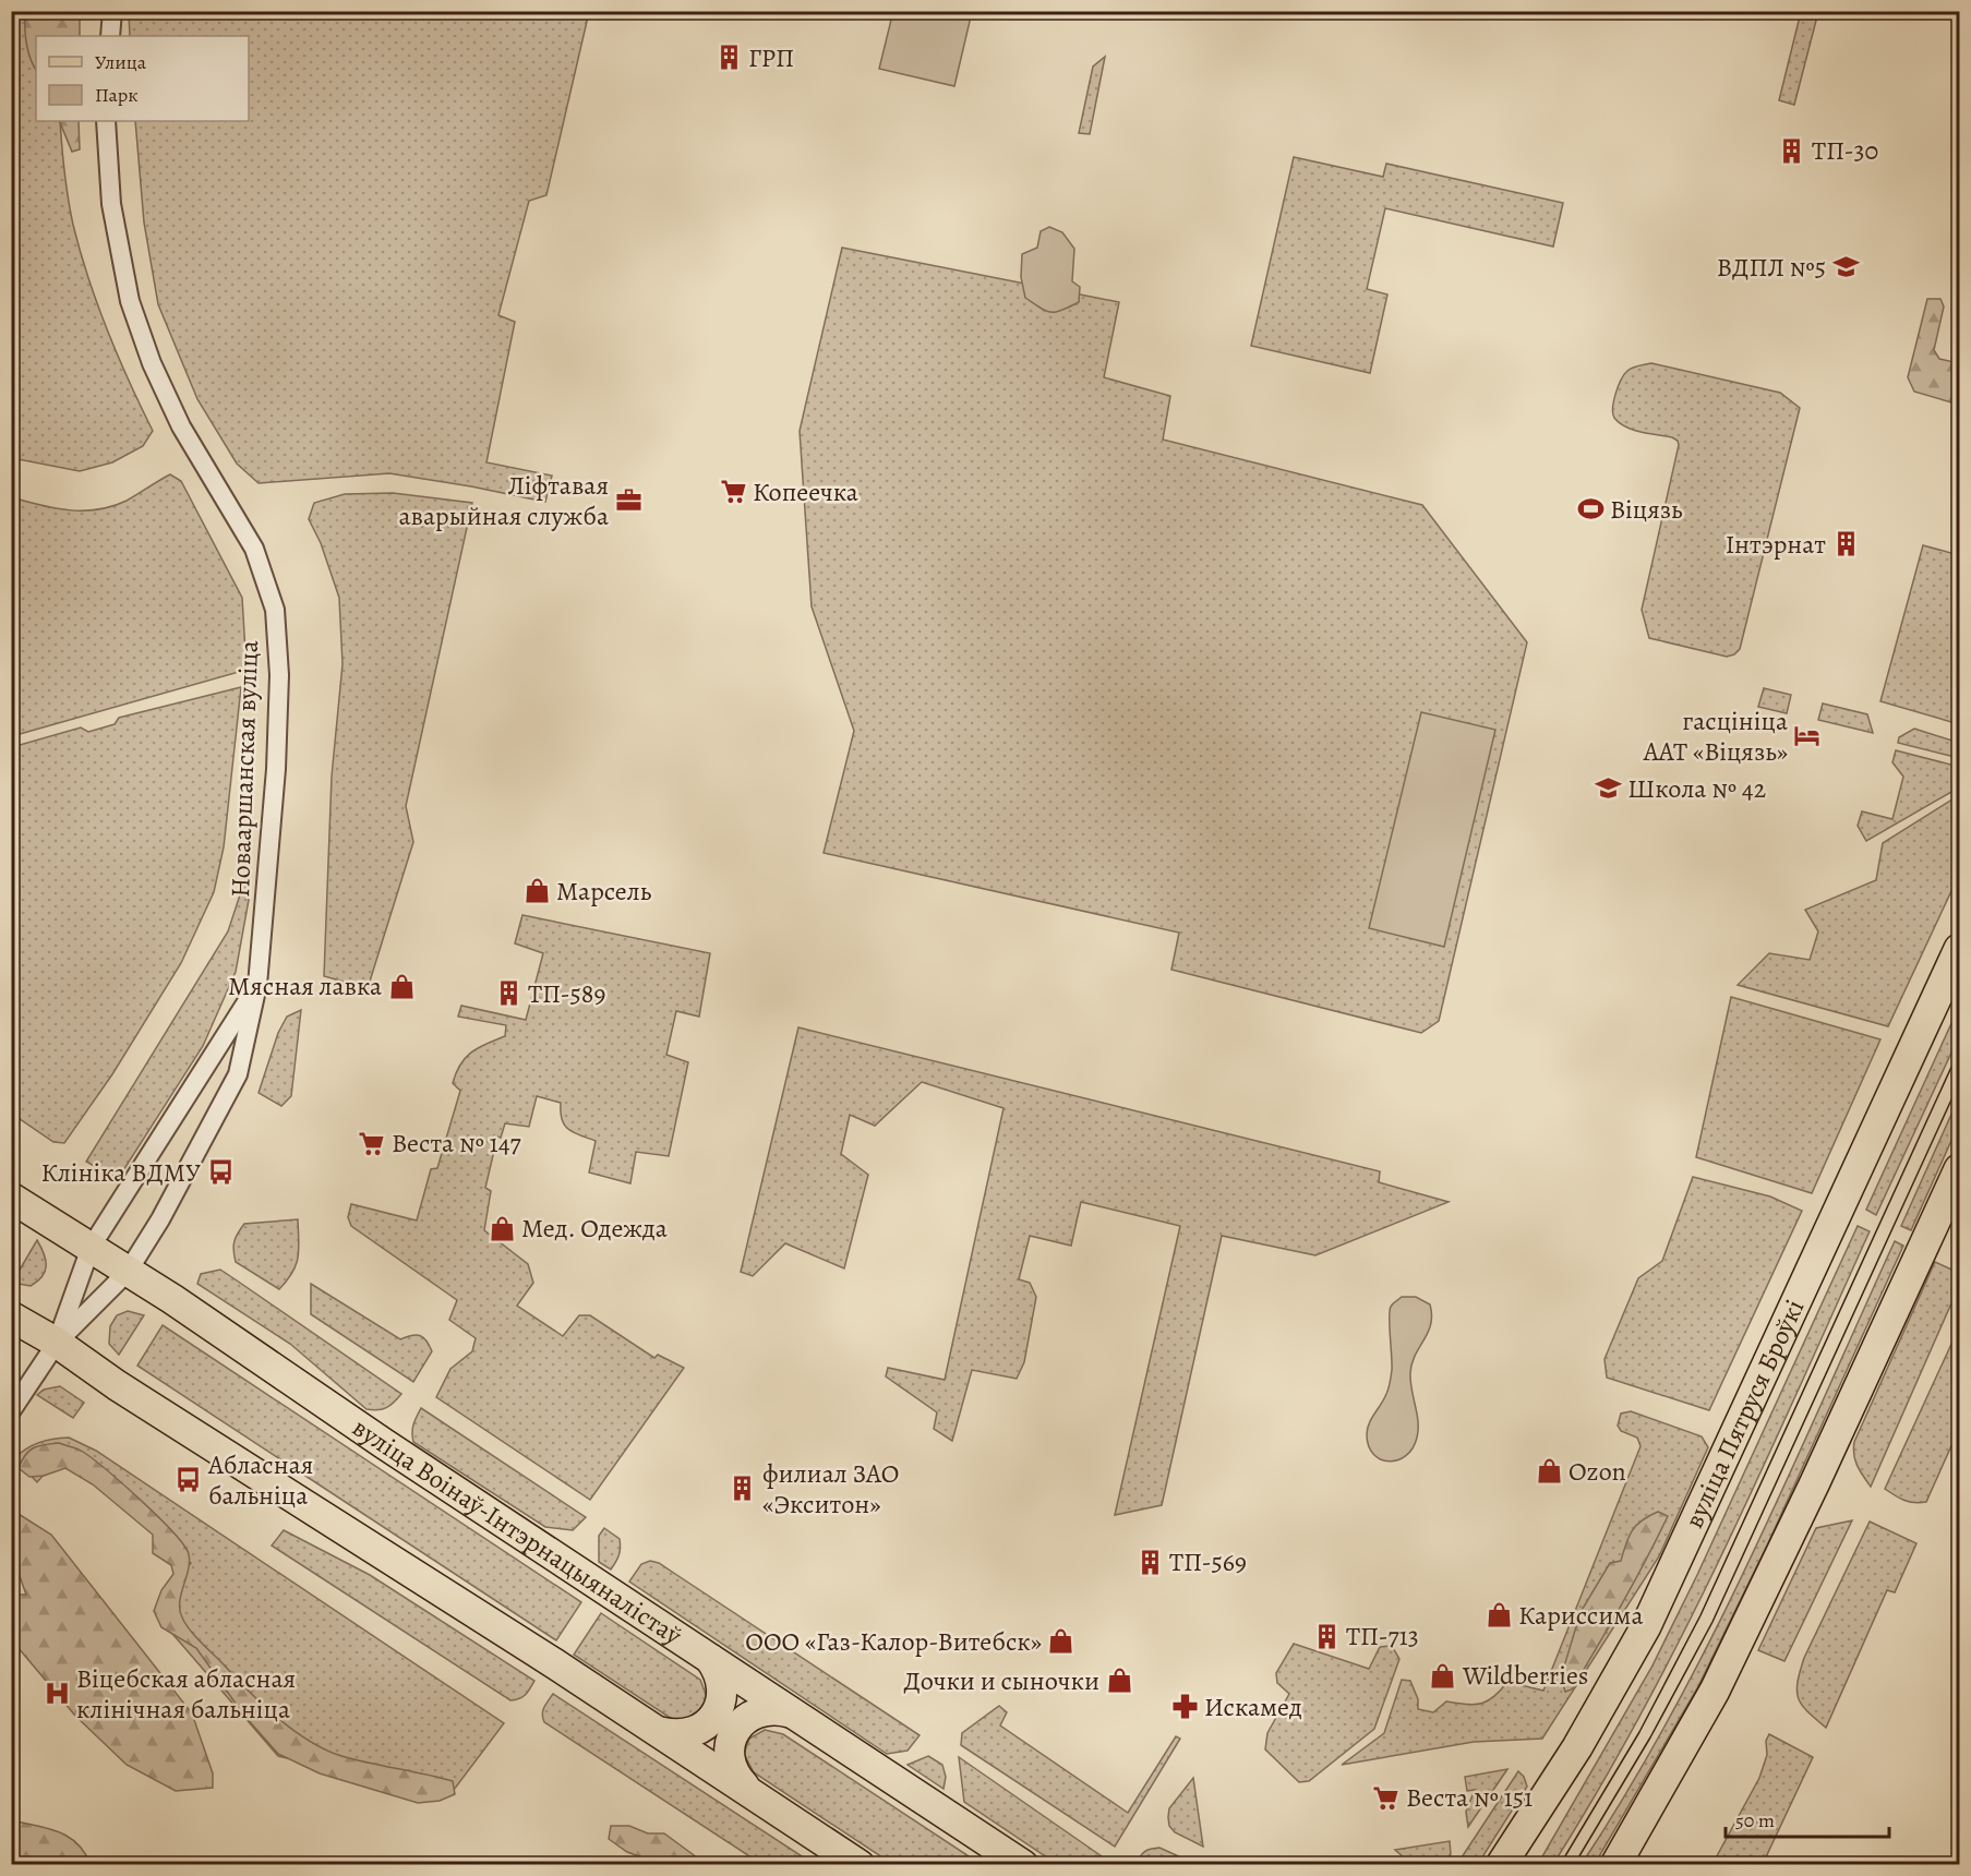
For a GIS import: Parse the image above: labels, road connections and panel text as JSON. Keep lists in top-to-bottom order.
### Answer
{
  "streets": {
    "main road": ["вуліца Пятруся Броўкі", "вуліца Воінаў-Інтэрнацыяналістаў"],
    "street": ["Новааршанская вуліца"]
  },
  "crossings": [
    ["Новааршанская вуліца", "вуліца Воінаў-Інтэрнацыяналістаў"]
  ],
  "places": {
    "building": [
      "ГРП",
      "ТП-30",
      "Інтэрнат",
      "ТП-589",
      "филиал ЗАО «Экситон»",
      "ТП-569",
      "ТП-713"
    ],
    "school or university": ["ВДПЛ №5", "Школа № 42"],
    "supermarket": ["Копеечка", "Веста № 147", "Веста № 151"],
    "office": ["Ліфтавая аварыйная служба"],
    "sports": ["Віцязь"],
    "hotel": ["гасцініца ААТ «Віцязь»"],
    "shop": [
      "Марсель",
      "Мясная лавка",
      "Мед. Одежда",
      "Ozon",
      "Кариссима",
      "ООО «Газ-Калор-Витебск»",
      "Wildberries",
      "Дочки и сыночки"
    ],
    "bus stop": ["Клініка ВДМУ", "Абласная бальніца"],
    "hospital": ["Віцебская абласная клінічная бальніца"],
    "pharmacy": ["Искамед"]
  },
  "legend": ["Улица", "Парк"],
  "scale_bar": "50 m"
}
